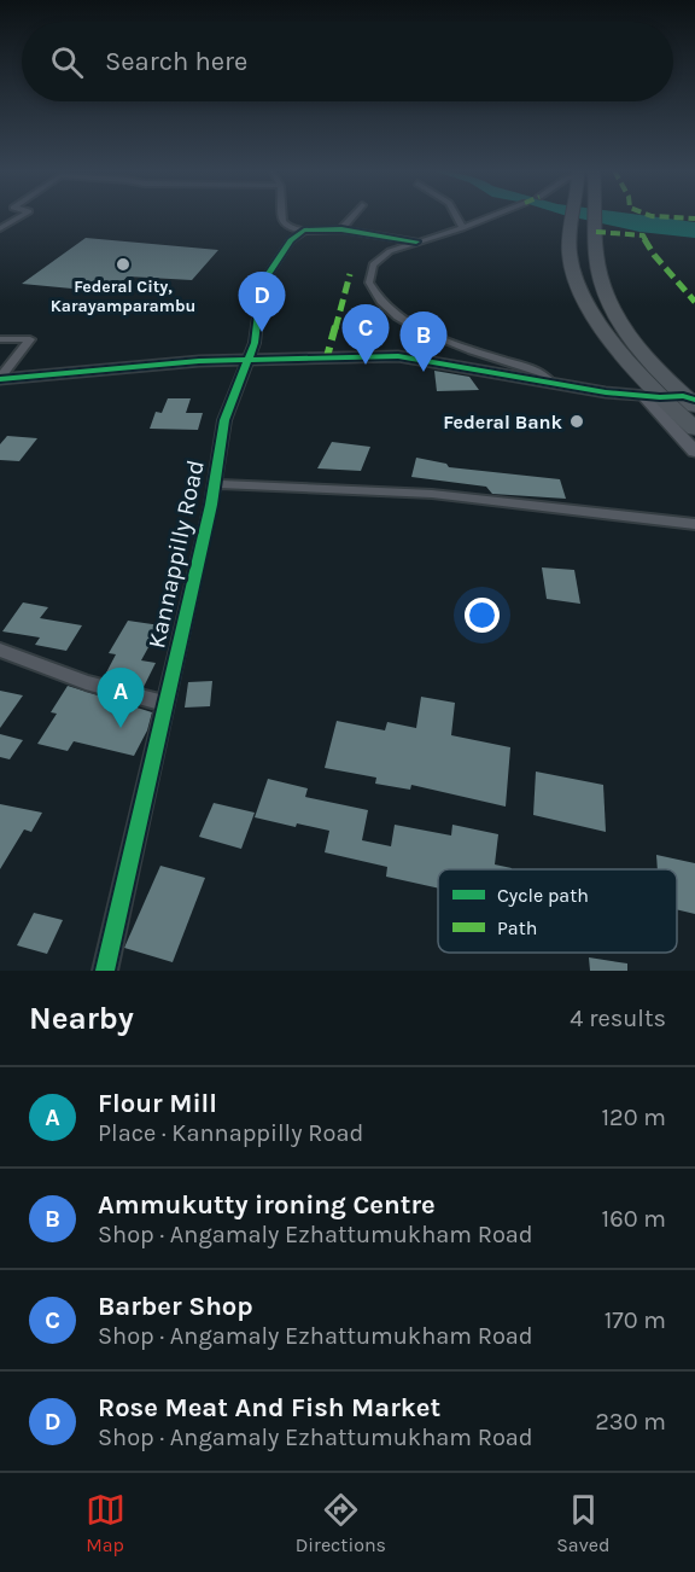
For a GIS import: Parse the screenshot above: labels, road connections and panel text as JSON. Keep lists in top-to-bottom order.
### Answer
{
  "streets": {
    "street": ["Kannappilly Road"]
  },
  "places": ["Federal City, Karayamparambu", "Federal Bank"],
  "legend": ["Cycle path", "Path"],
  "page": {
    "search": "Search here",
    "pins": [
      "D",
      "C",
      "B",
      "A"
    ],
    "heading": ["Nearby", "4 results"],
    "list": [
      {
        "mark": "A",
        "name": "Flour Mill",
        "note": "Place · Kannappilly Road",
        "value": "120 m"
      },
      {
        "mark": "B",
        "name": "Ammukutty ironing Centre",
        "note": "Shop · Angamaly Ezhattumukham Road",
        "value": "160 m"
      },
      {
        "mark": "C",
        "name": "Barber Shop",
        "note": "Shop · Angamaly Ezhattumukham Road",
        "value": "170 m"
      },
      {
        "mark": "D",
        "name": "Rose Meat And Fish Market",
        "note": "Shop · Angamaly Ezhattumukham Road",
        "value": "230 m"
      }
    ],
    "nav": ["Map", "Directions", "Saved"]
  }
}
